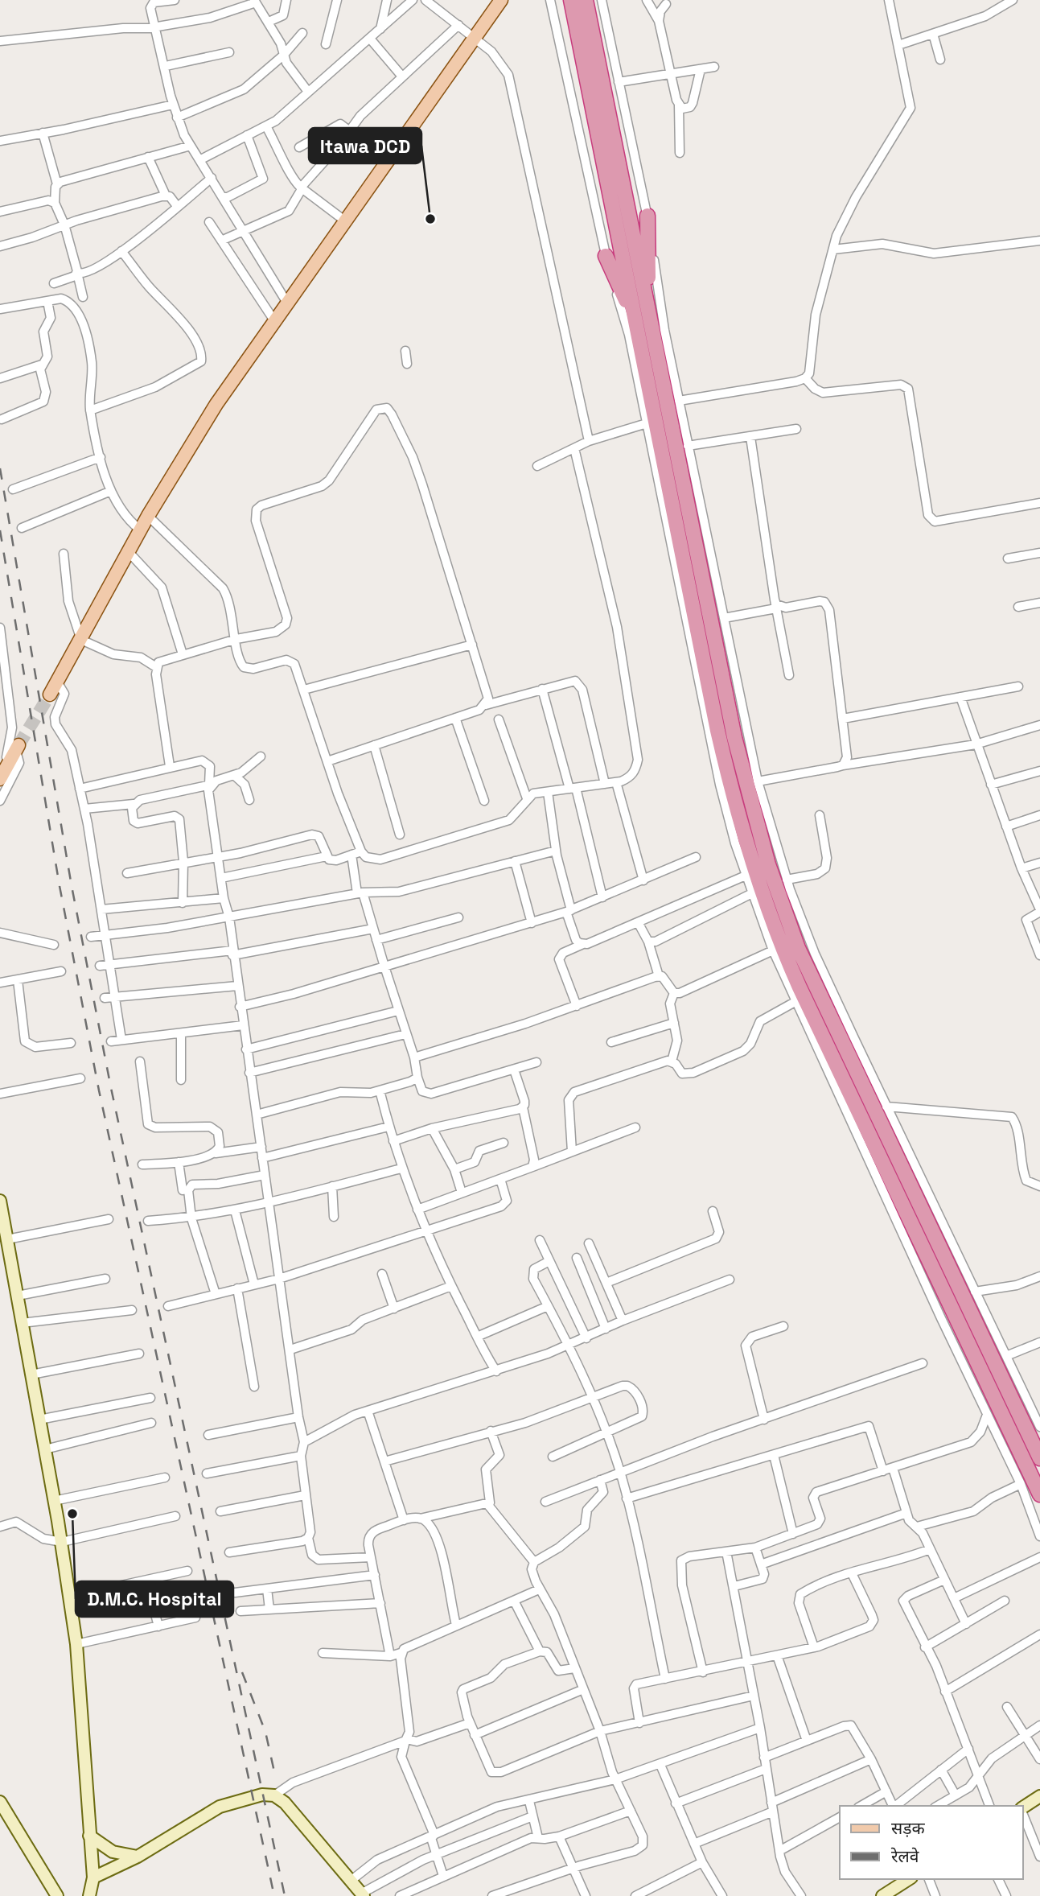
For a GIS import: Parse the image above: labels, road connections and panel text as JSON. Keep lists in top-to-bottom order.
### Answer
{
  "places": ["Itawa DCD", "D.M.C. Hospital"],
  "legend": ["सड़क", "रेलवे"]
}
